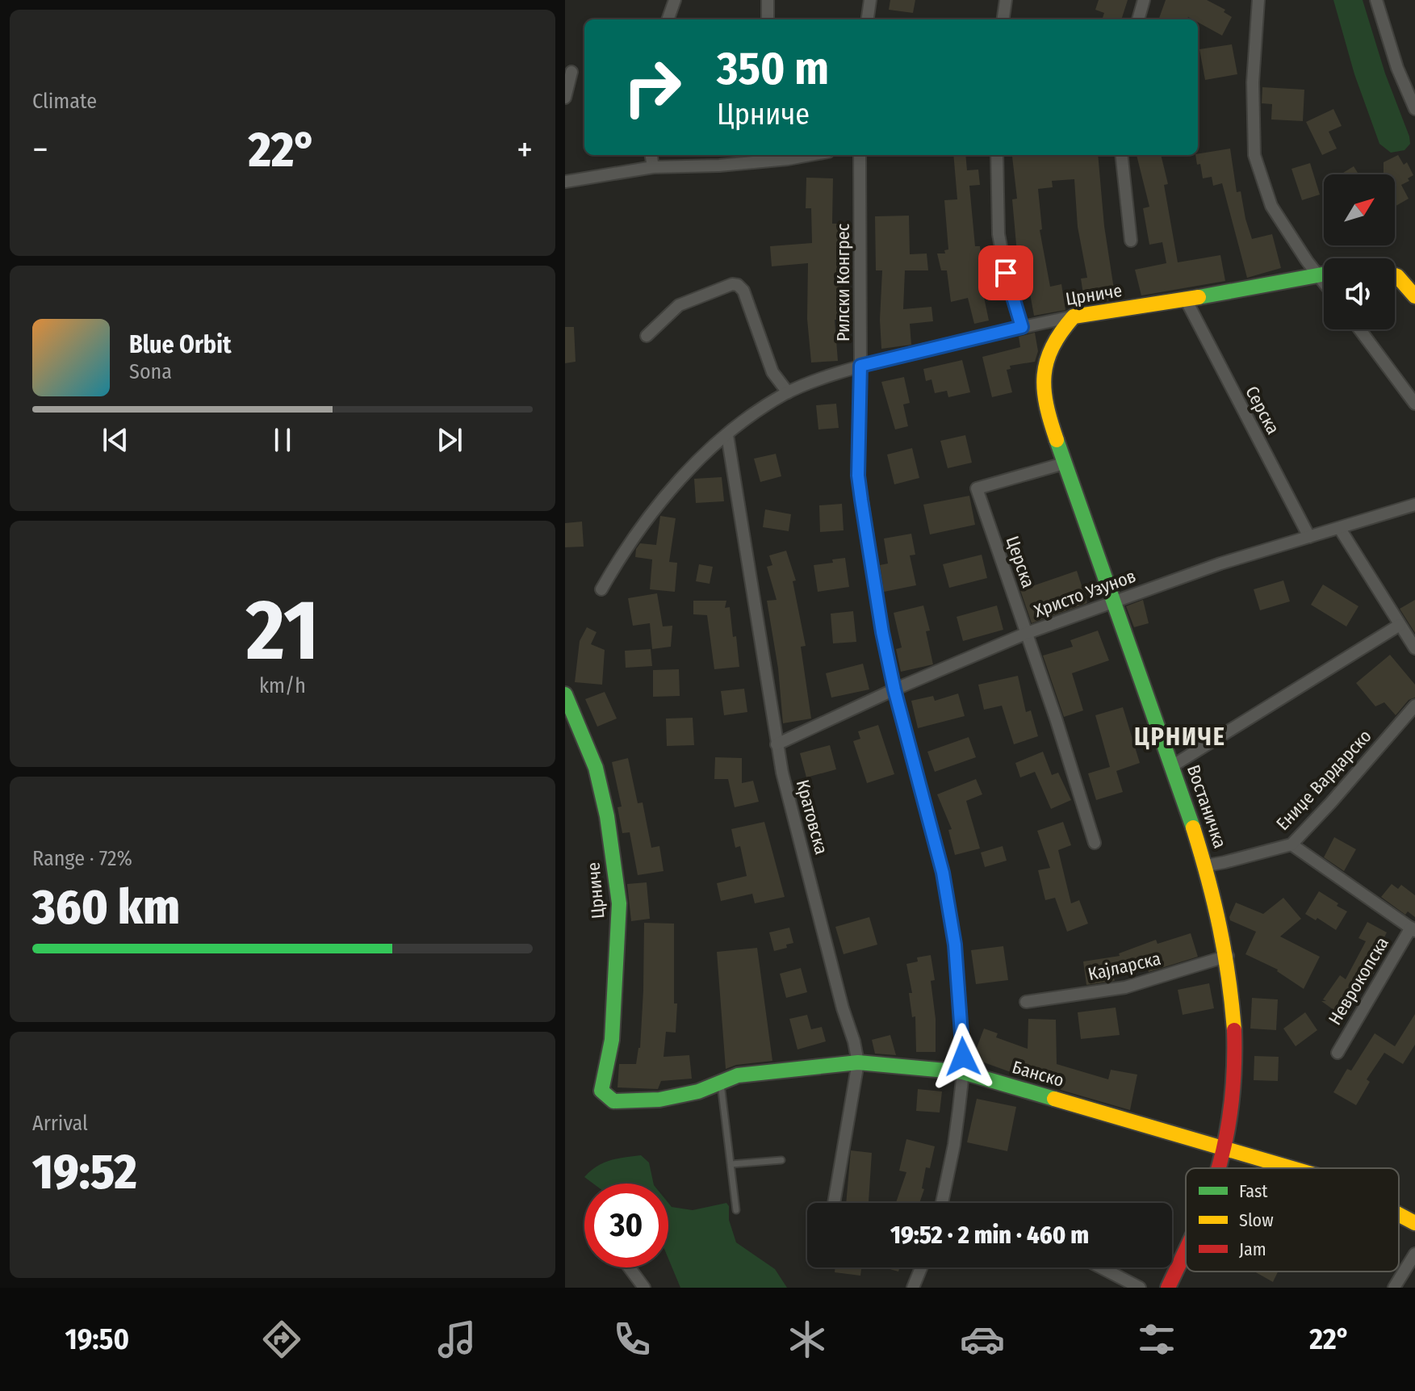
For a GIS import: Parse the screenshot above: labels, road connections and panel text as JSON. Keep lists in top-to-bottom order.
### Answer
{
  "streets": {
    "street": [
      "Рилски Конгрес",
      "Црниче",
      "Серска",
      "Церска",
      "Христо Узунов",
      "Ениџе Вардарско",
      "Востаничка",
      "Кратовска",
      "Кајларска",
      "Неврокопска",
      "Банско"
    ]
  },
  "crossings": [
    ["Рилски Конгрес", "Црниче"],
    ["Рилски Конгрес", "Христо Узунов"],
    ["Рилски Конгрес", "Банско"],
    ["Црниче", "Серска"],
    ["Црниче", "Востаничка"],
    ["Црниче", "Кратовска"],
    ["Црниче", "Банско"],
    ["Серска", "Христо Узунов"],
    ["Церска", "Христо Узунов"],
    ["Церска", "Востаничка"],
    ["Христо Узунов", "Востаничка"],
    ["Христо Узунов", "Кратовска"],
    ["Ениџе Вардарско", "Востаничка"],
    ["Ениџе Вардарско", "Неврокопска"],
    ["Востаничка", "Кајларска"],
    ["Востаничка", "Банско"],
    ["Кратовска", "Банско"]
  ],
  "districts": ["ЦРНИЧЕ"],
  "legend": ["Fast", "Slow", "Jam"],
  "north": "top right",
  "page": {
    "tile": [
      "Climate",
      ["21", "km/h"],
      ["Range · 72%", "360 km"],
      ["Arrival", "19:52"]
    ],
    "turn": ["350 m", "Црниче"],
    "heat": ["−", "22°", "+"],
    "song": ["Blue Orbit", "Sona"],
    "limit": "30",
    "trip": "19:52 · 2 min · 460 m",
    "tabs": ["19:50", "22°"]
  }
}
